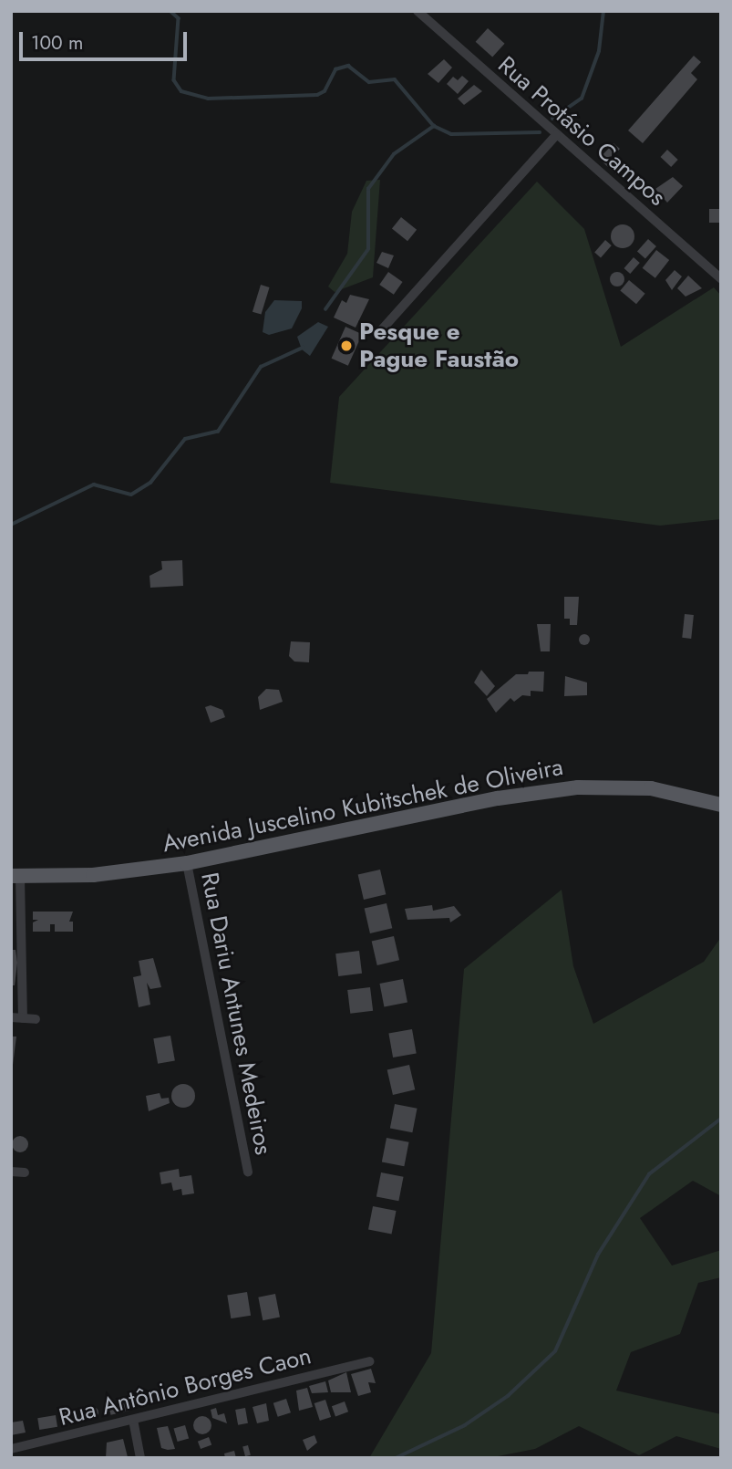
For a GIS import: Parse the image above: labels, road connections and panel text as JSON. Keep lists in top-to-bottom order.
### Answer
{
  "streets": {
    "main road": ["Avenida Juscelino Kubitschek de Oliveira"],
    "street": ["Rua Protásio Campos", "Rua Dariu Antunes Medeiros", "Rua Antônio Borges Caon"]
  },
  "crossings": [
    ["Avenida Juscelino Kubitschek de Oliveira", "Rua Dariu Antunes Medeiros"]
  ],
  "places": ["Pesque e Pague Faustão"],
  "scale_bar": "100 m"
}
